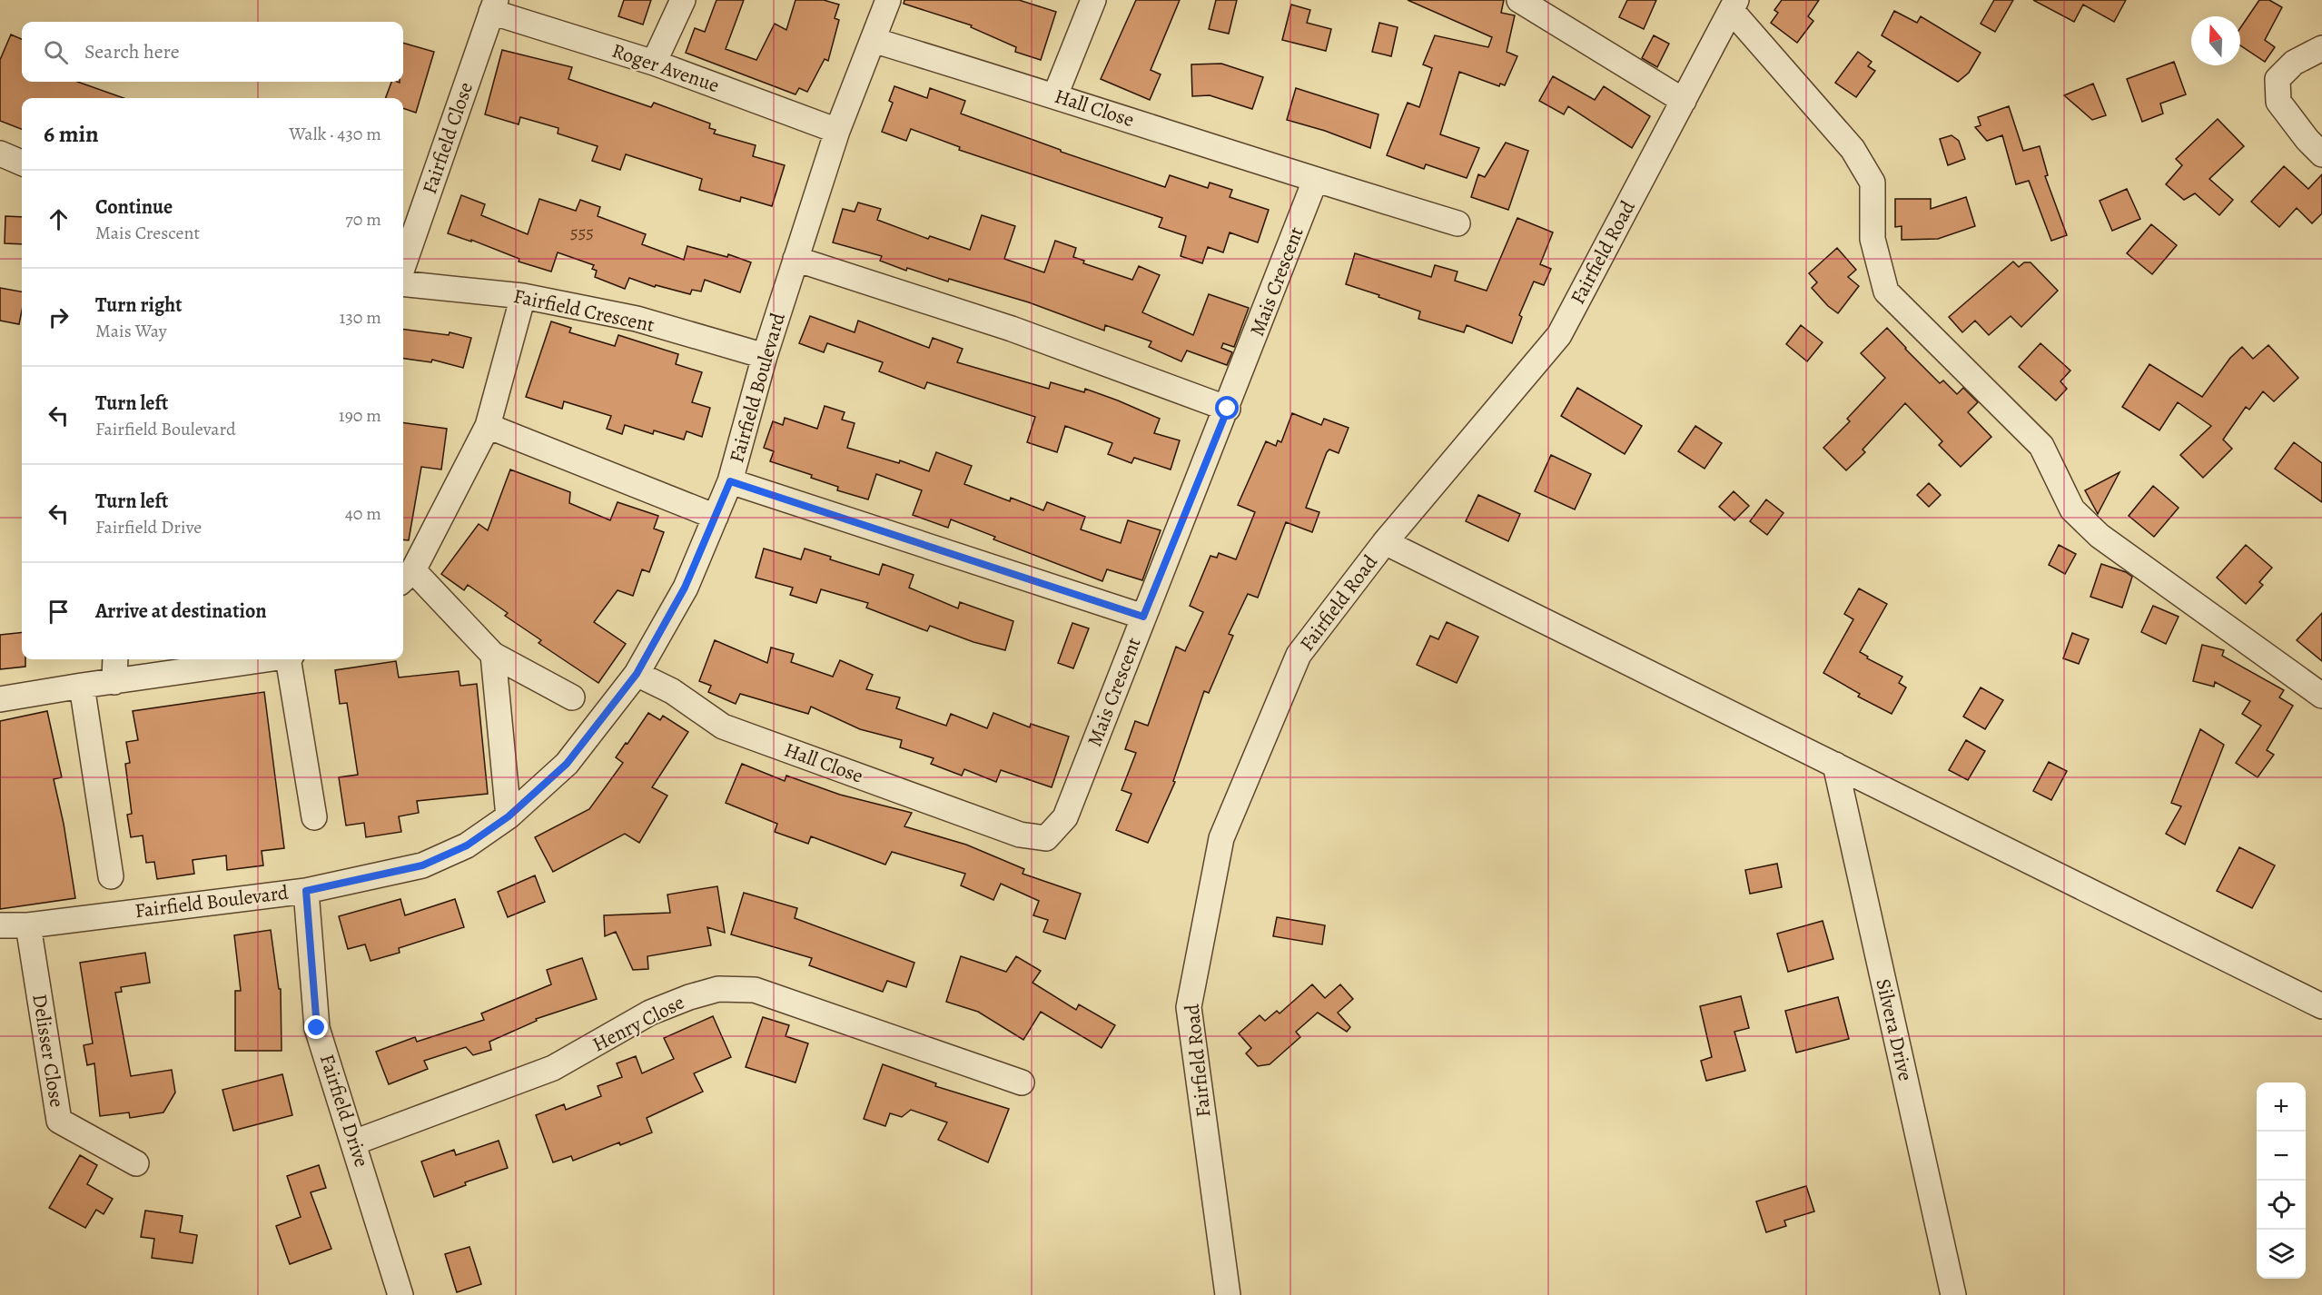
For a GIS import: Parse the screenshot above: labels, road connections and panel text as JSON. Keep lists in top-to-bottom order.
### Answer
{
  "streets": {
    "street": [
      "Roger Avenue",
      "Hall Close",
      "Fairfield Close",
      "Fairfield Road",
      "Mais Crescent",
      "Fairfield Crescent",
      "Fairfield Boulevard",
      "Henry Close",
      "Silvera Drive",
      "Delisser Close",
      "Fairfield Drive"
    ]
  },
  "crossings": [
    ["Roger Avenue", "Fairfield Close"],
    ["Roger Avenue", "Fairfield Boulevard"],
    ["Hall Close", "Mais Crescent"],
    ["Hall Close", "Fairfield Boulevard"],
    ["Fairfield Crescent", "Fairfield Boulevard"],
    ["Fairfield Boulevard", "Delisser Close"],
    ["Fairfield Boulevard", "Fairfield Drive"],
    ["Henry Close", "Fairfield Drive"]
  ],
  "house_numbers": ["555"],
  "north": "top",
  "page": {
    "search": "Search here",
    "heading": ["6 min", "Walk · 430 m"],
    "list": [
      ["Continue", "Mais Crescent", "70 m"],
      ["Turn right", "Mais Way", "130 m"],
      ["Turn left", "Fairfield Boulevard", "190 m"],
      ["Turn left", "Fairfield Drive", "40 m"],
      "Arrive at destination"
    ],
    "map_buttons": ["+", "−"]
  }
}
